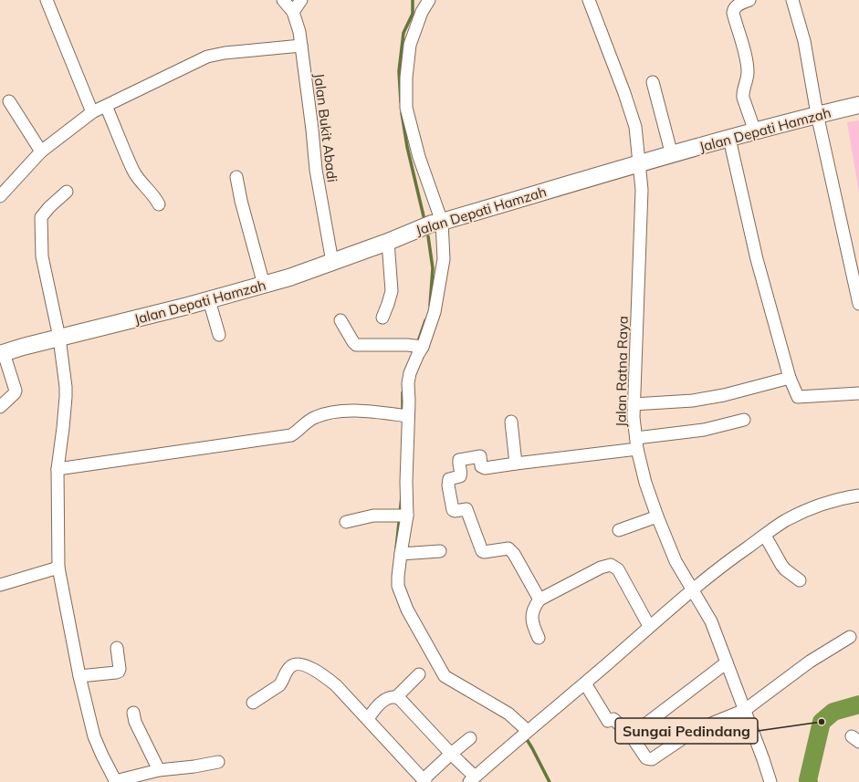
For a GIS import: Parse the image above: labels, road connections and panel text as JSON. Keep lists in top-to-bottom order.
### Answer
{
  "streets": {
    "main road": ["Jalan Depati Hamzah"],
    "street": ["Jalan Bukit Abadi", "Jalan Ratna Raya"]
  },
  "crossings": [
    ["Jalan Bukit Abadi", "Jalan Depati Hamzah"],
    ["Jalan Depati Hamzah", "Jalan Ratna Raya"]
  ],
  "places": ["Sungai Pedindang"]
}
